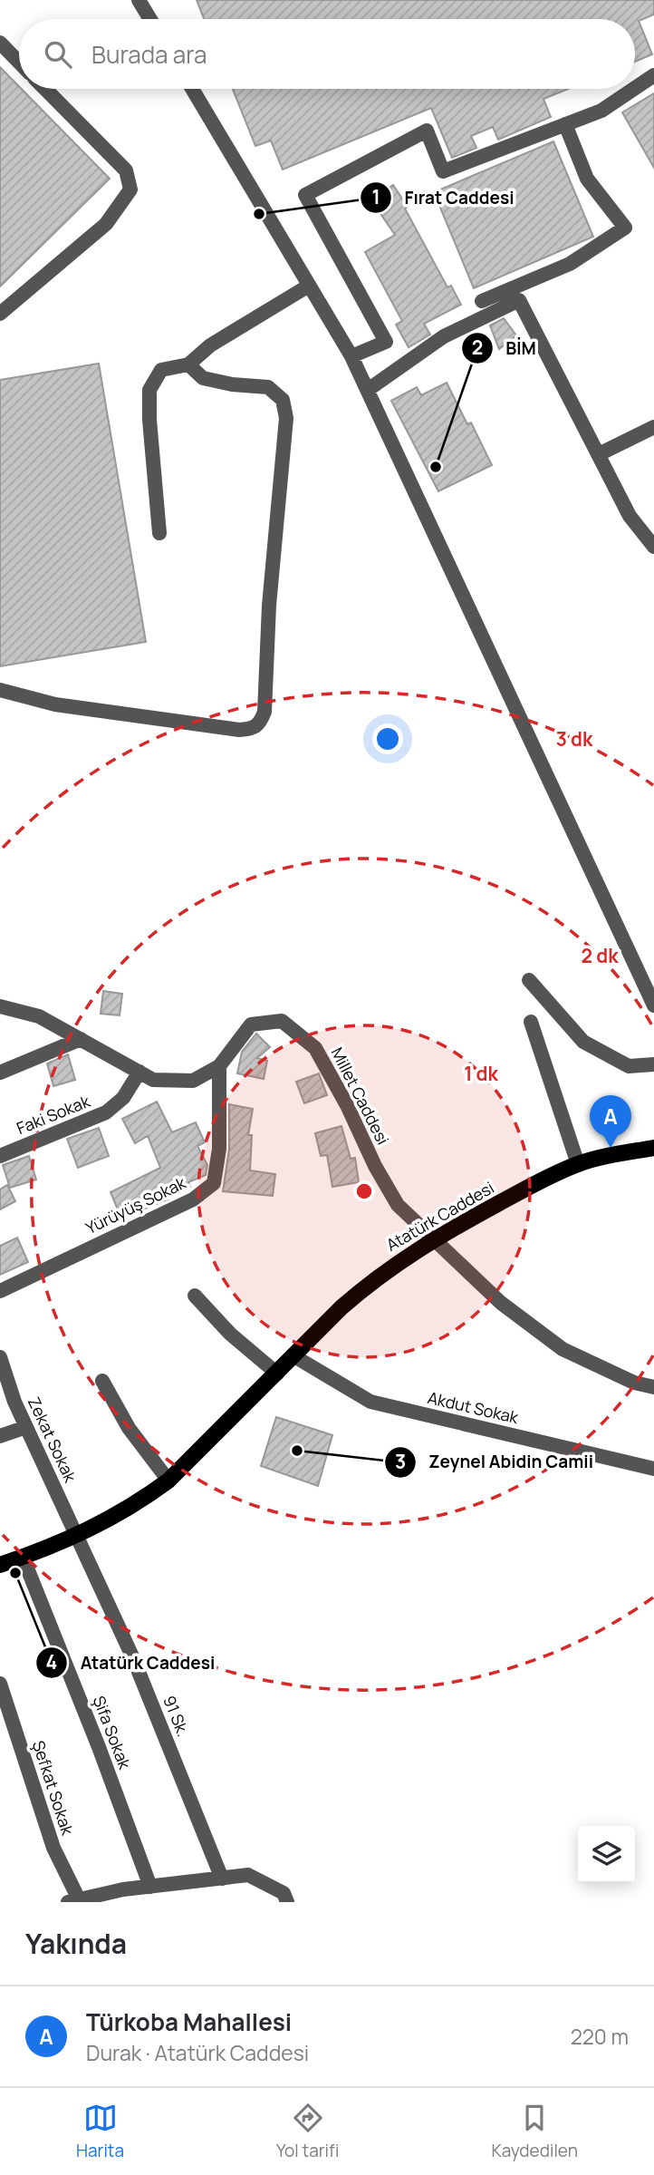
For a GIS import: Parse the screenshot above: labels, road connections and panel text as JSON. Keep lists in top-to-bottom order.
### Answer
{
  "streets": {
    "main road": ["Atatürk Caddesi"],
    "street": [
      "Millet Caddesi",
      "Faki Sokak",
      "Yürüyüş Sokak",
      "Akdut Sokak",
      "Zekat Sokak",
      "91 Sk.",
      "Şifa Sokak",
      "Şefkat Sokak"
    ]
  },
  "crossings": [
    ["Millet Caddesi", "Faki Sokak"],
    ["Millet Caddesi", "Yürüyüş Sokak"],
    ["Millet Caddesi", "Atatürk Caddesi"],
    ["Atatürk Caddesi", "Akdut Sokak"],
    ["Atatürk Caddesi", "Zekat Sokak"],
    ["Atatürk Caddesi", "91 Sk."],
    ["Atatürk Caddesi", "Şifa Sokak"],
    ["Zekat Sokak", "91 Sk."]
  ],
  "places": [
    "Fırat Caddesi",
    "BİM",
    "Zeynel Abidin Camii",
    "Atatürk Caddesi"
  ],
  "page": {
    "search": "Burada ara",
    "pins": "A",
    "heading": "Yakında",
    "list": [
      {
        "mark": "A",
        "name": "Türkoba Mahallesi",
        "note": "Durak · Atatürk Caddesi",
        "value": "220 m"
      }
    ],
    "nav": ["Harita", "Yol tarifi", "Kaydedilen"]
  },
  "rings": ["3 dk", "2 dk", "1 dk"]
}
